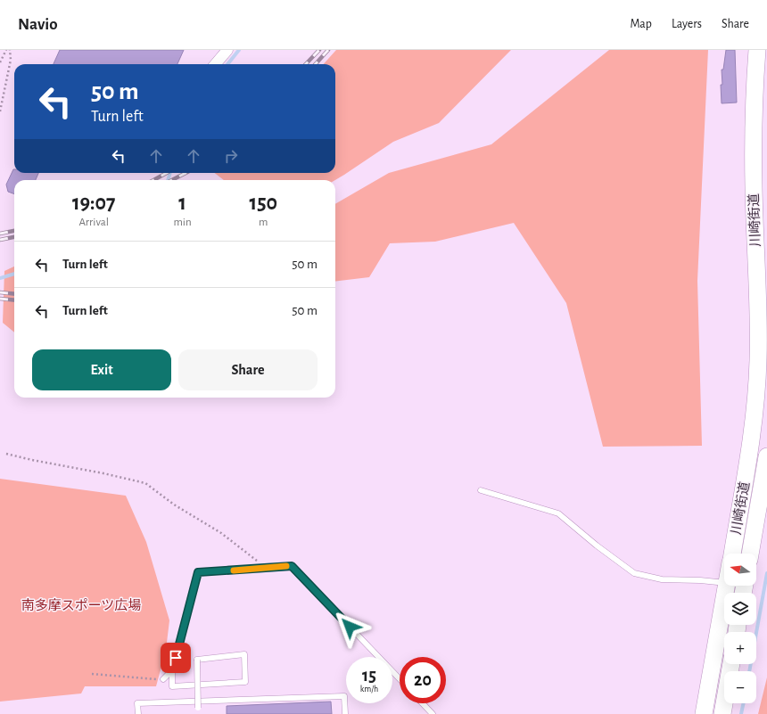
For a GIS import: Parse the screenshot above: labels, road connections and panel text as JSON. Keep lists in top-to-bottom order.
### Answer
{
  "streets": {
    "main road": ["川崎街道"]
  },
  "parks": ["南多摩スポーツ広場"],
  "north": "left",
  "page": {
    "header": "Navio",
    "nav": ["Map", "Layers", "Share"],
    "turn": ["50 m", "Turn left"],
    "eta": [
      "19:07",
      "Arrival",
      "1",
      "min",
      "150",
      "m"
    ],
    "list": [
      {
        "name": "Turn left",
        "value": "50 m"
      },
      {
        "name": "Turn left",
        "value": "50 m"
      }
    ],
    "buttons": ["Exit", "Share"],
    "map_buttons": ["+", "−"],
    "speed": "15 km/h",
    "limit": "20"
  }
}
